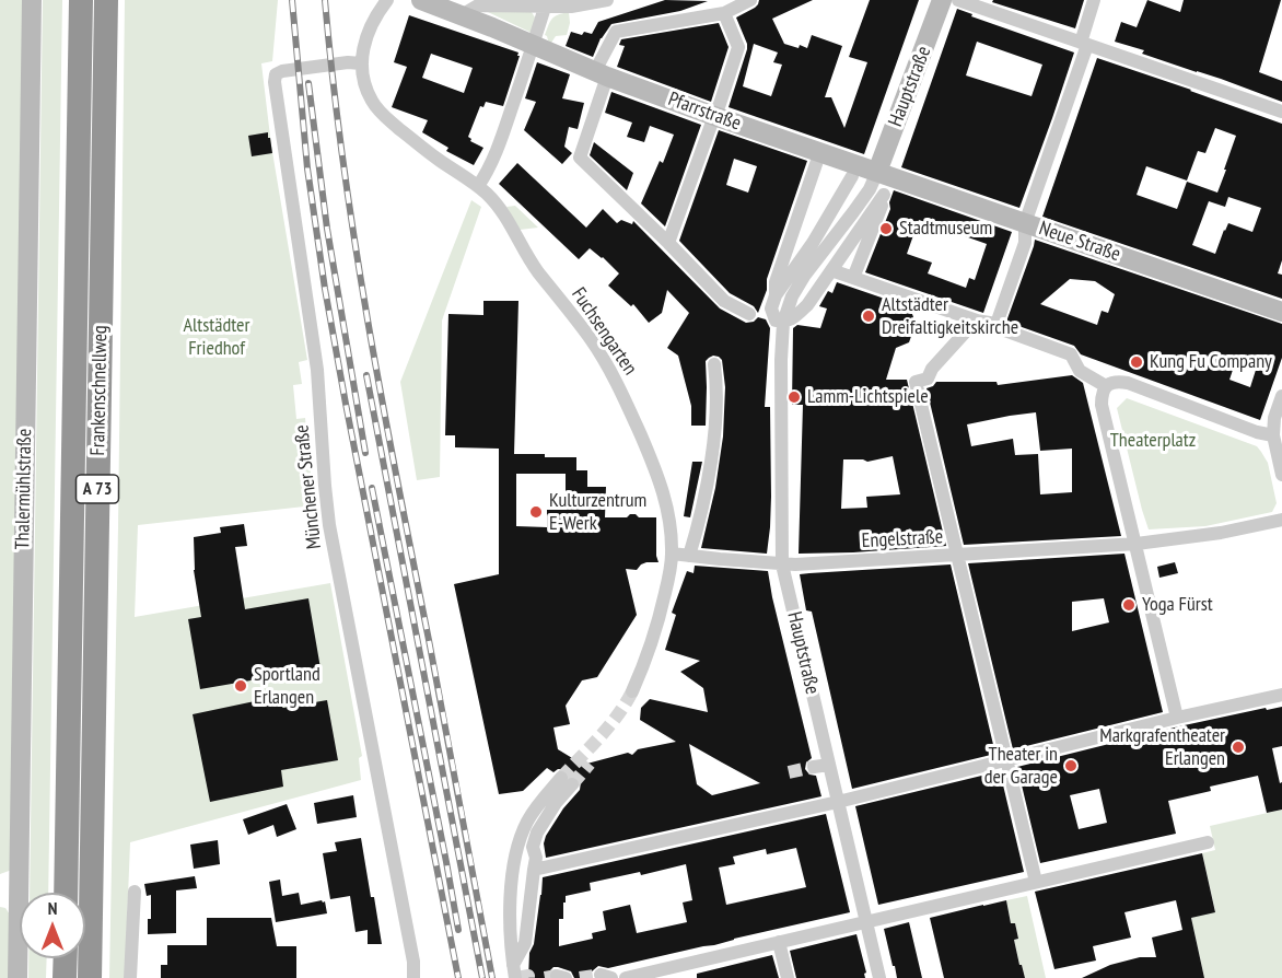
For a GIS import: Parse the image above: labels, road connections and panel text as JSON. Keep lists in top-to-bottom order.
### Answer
{
  "streets": {
    "highway": ["Frankenschnellweg", "A 73"],
    "street": [
      "Hauptstraße",
      "Pfarrstraße",
      "Neue Straße",
      "Fuchsengarten",
      "Münchener Straße",
      "Thalermühlstraße",
      "Engelstraße"
    ]
  },
  "crossings": [
    ["Hauptstraße", "Pfarrstraße"],
    ["Hauptstraße", "Neue Straße"],
    ["Hauptstraße", "Engelstraße"],
    ["Pfarrstraße", "Neue Straße"],
    ["Fuchsengarten", "Münchener Straße"],
    ["Fuchsengarten", "Engelstraße"]
  ],
  "parks": ["Altstädter Friedhof", "Theaterplatz"],
  "places": [
    "Stadtmuseum",
    "Altstädter Dreifaltigkeitskirche",
    "Kung Fu Company",
    "Lamm-Lichtspiele",
    "Kulturzentrum E-Werk",
    "Yoga Fürst",
    "Sportland Erlangen",
    "Markgrafentheater Erlangen",
    "Theater in der Garage"
  ],
  "north": "top"
}
